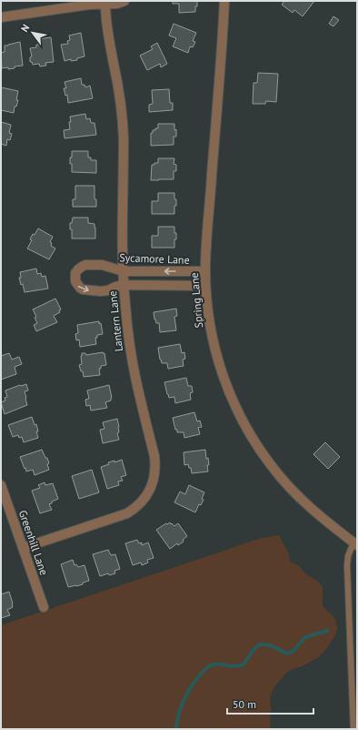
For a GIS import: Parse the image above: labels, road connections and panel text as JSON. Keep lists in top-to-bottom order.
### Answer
{
  "streets": {
    "street": [
      "Sycamore Lane",
      "Spring Lane",
      "Lantern Lane",
      "Greenhill Lane"
    ]
  },
  "crossings": [
    ["Sycamore Lane", "Spring Lane"],
    ["Sycamore Lane", "Lantern Lane"],
    ["Lantern Lane", "Greenhill Lane"]
  ],
  "scale_bar": "50 m",
  "north": "top left"
}
